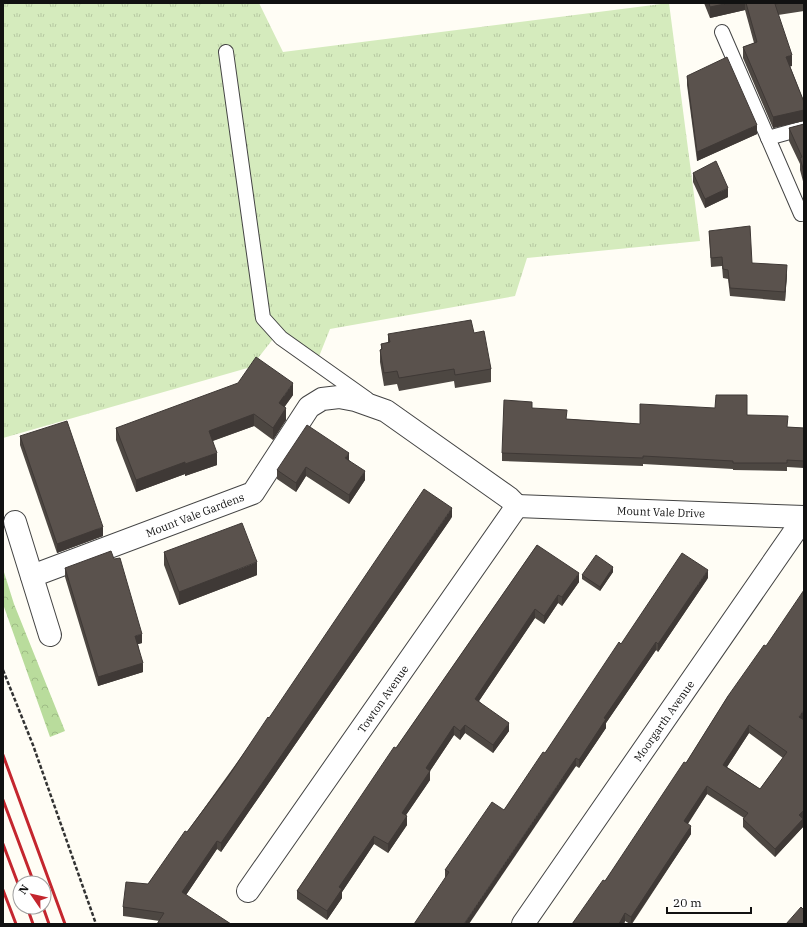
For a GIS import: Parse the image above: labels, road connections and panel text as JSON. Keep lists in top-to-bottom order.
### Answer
{
  "streets": {
    "street": [
      "Mount Vale Drive",
      "Mount Vale Gardens",
      "Towton Avenue",
      "Moorgarth Avenue"
    ]
  },
  "crossings": [
    ["Mount Vale Drive", "Mount Vale Gardens"],
    ["Mount Vale Drive", "Towton Avenue"],
    ["Mount Vale Drive", "Moorgarth Avenue"],
    ["Mount Vale Gardens", "Towton Avenue"]
  ],
  "scale_bar": "20 m",
  "north": "top left"
}
